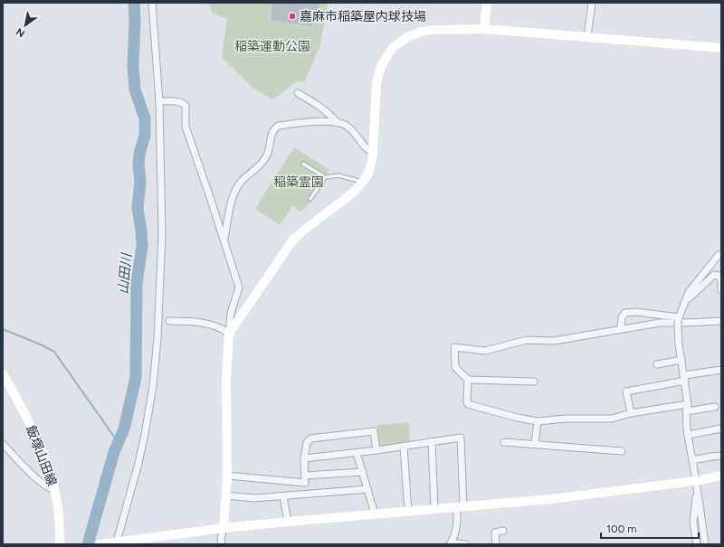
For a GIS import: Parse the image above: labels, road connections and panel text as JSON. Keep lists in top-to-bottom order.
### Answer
{
  "streets": {
    "street": ["飯塚山田線"]
  },
  "water": ["山田川"],
  "parks": ["稲築運動公園", "稲築霊園"],
  "places": ["嘉麻市稲築屋内球技場"],
  "scale_bar": "100 m",
  "north": "bottom left"
}
